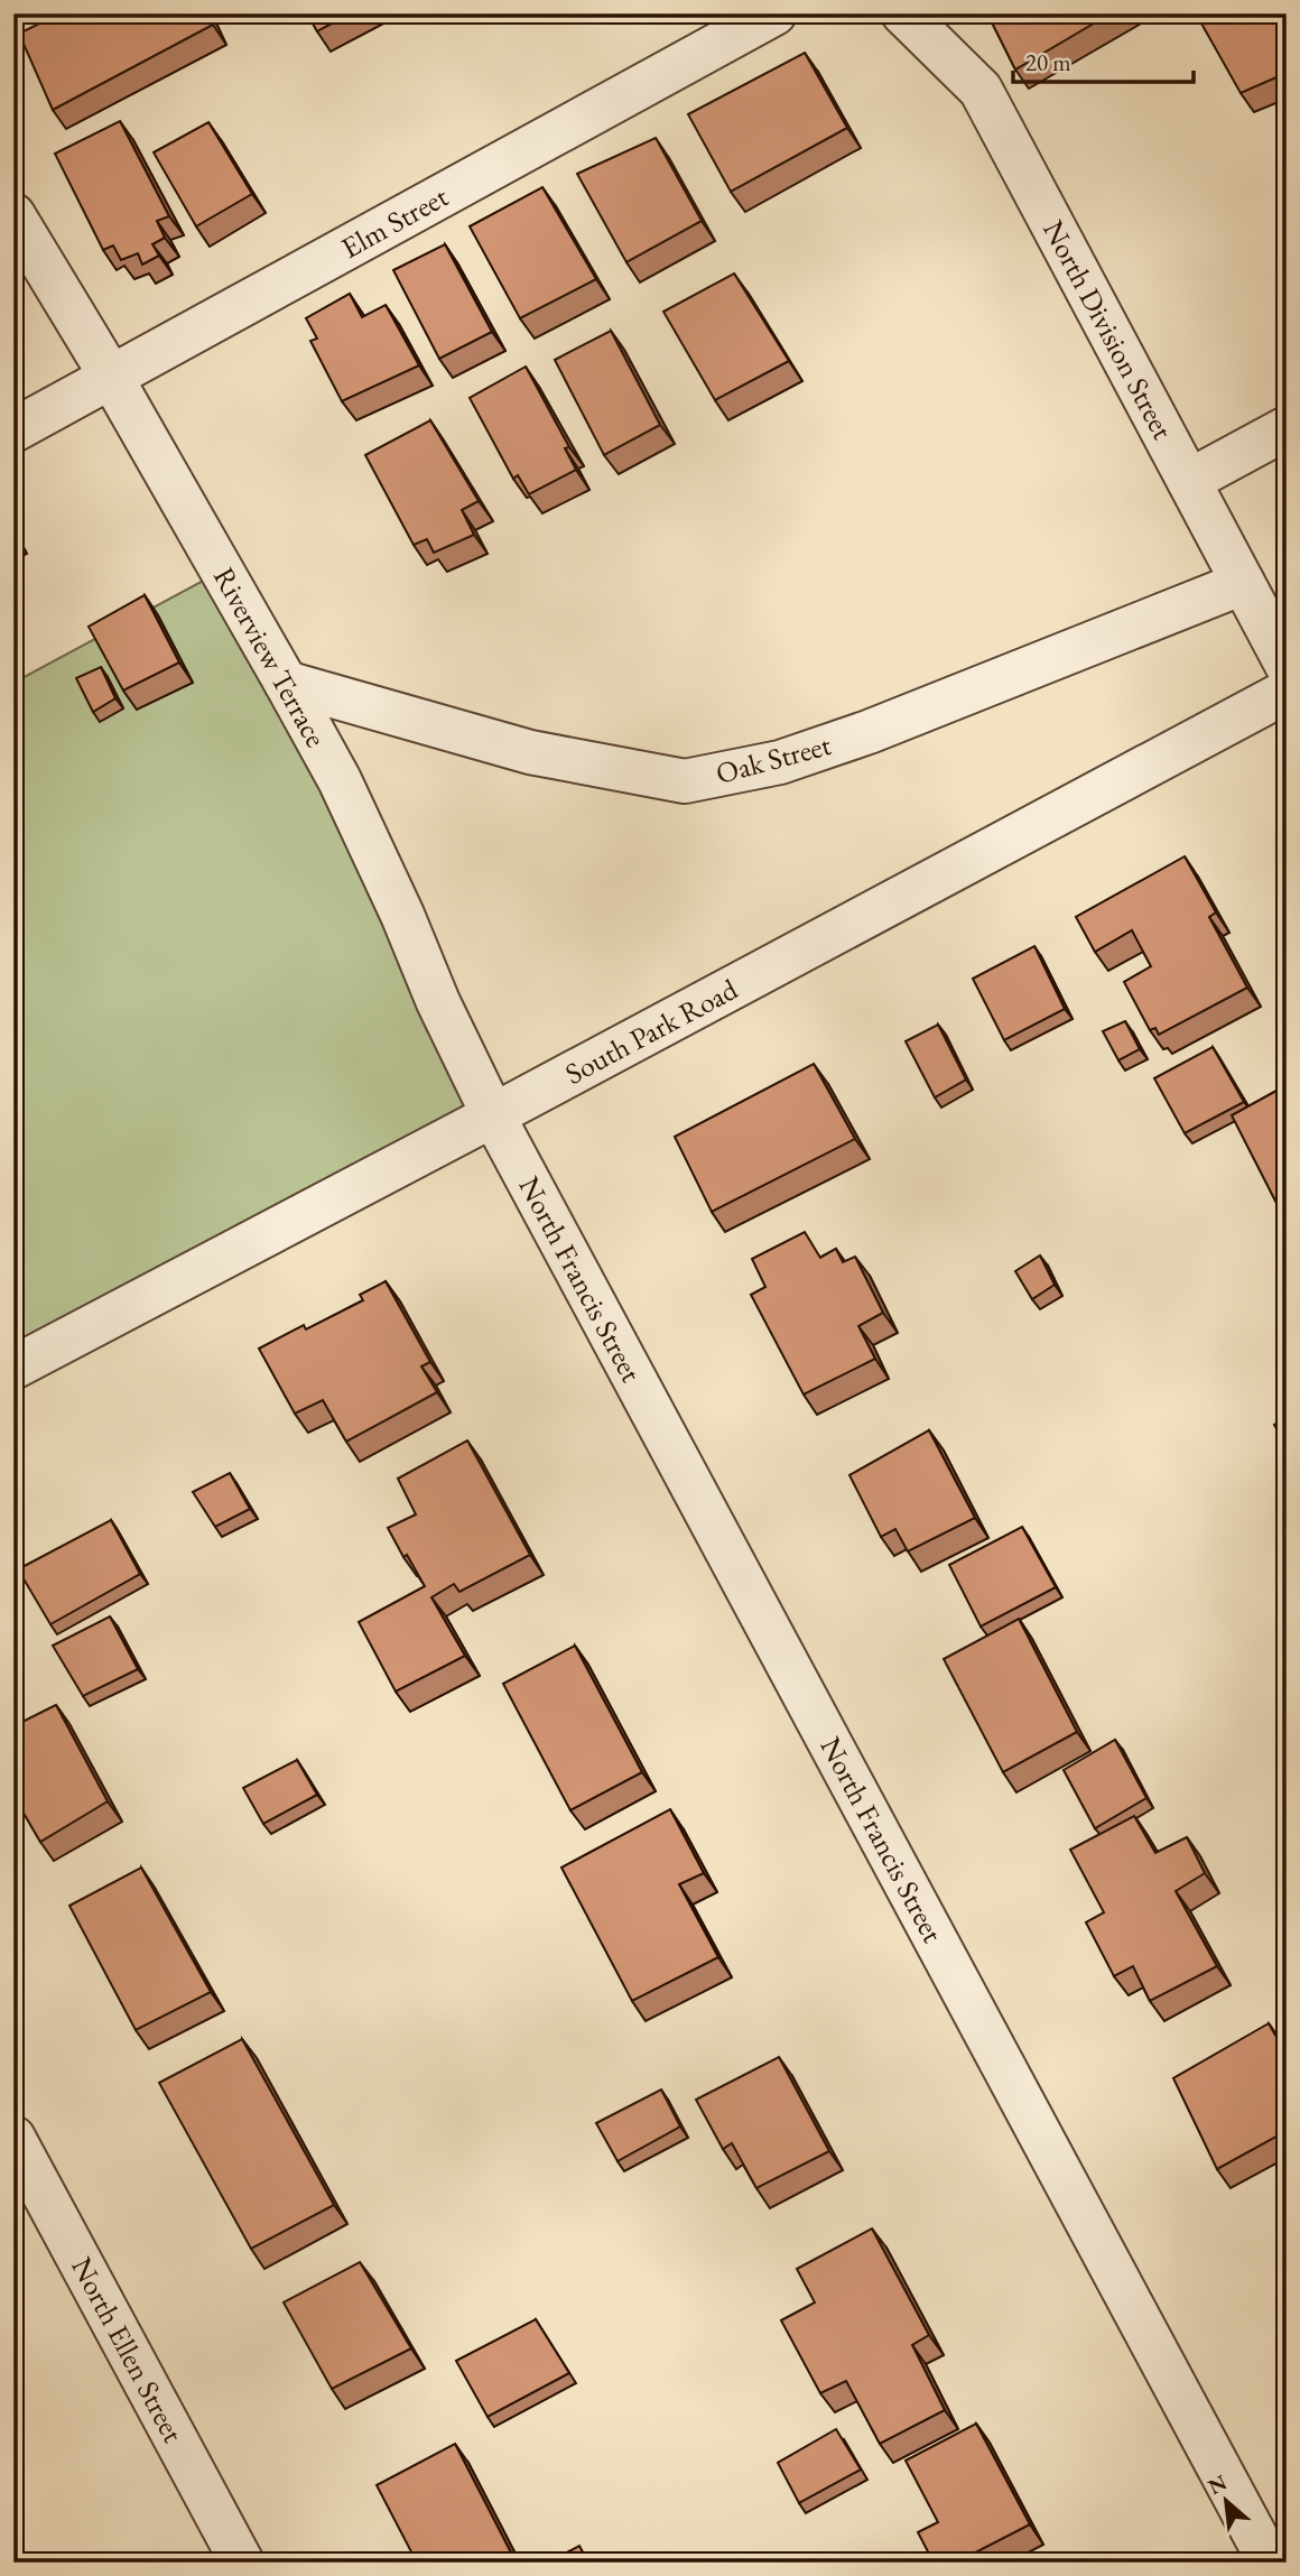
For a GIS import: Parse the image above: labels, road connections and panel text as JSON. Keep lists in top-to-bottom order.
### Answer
{
  "streets": {
    "street": [
      "Elm Street",
      "North Division Street",
      "Riverview Terrace",
      "Oak Street",
      "South Park Road",
      "North Francis Street",
      "North Ellen Street"
    ]
  },
  "crossings": [
    ["Elm Street", "Riverview Terrace"],
    ["North Division Street", "Oak Street"],
    ["Riverview Terrace", "Oak Street"],
    ["Riverview Terrace", "South Park Road"],
    ["Riverview Terrace", "North Francis Street"],
    ["South Park Road", "North Francis Street"]
  ],
  "scale_bar": "20 m",
  "north": "top left"
}
